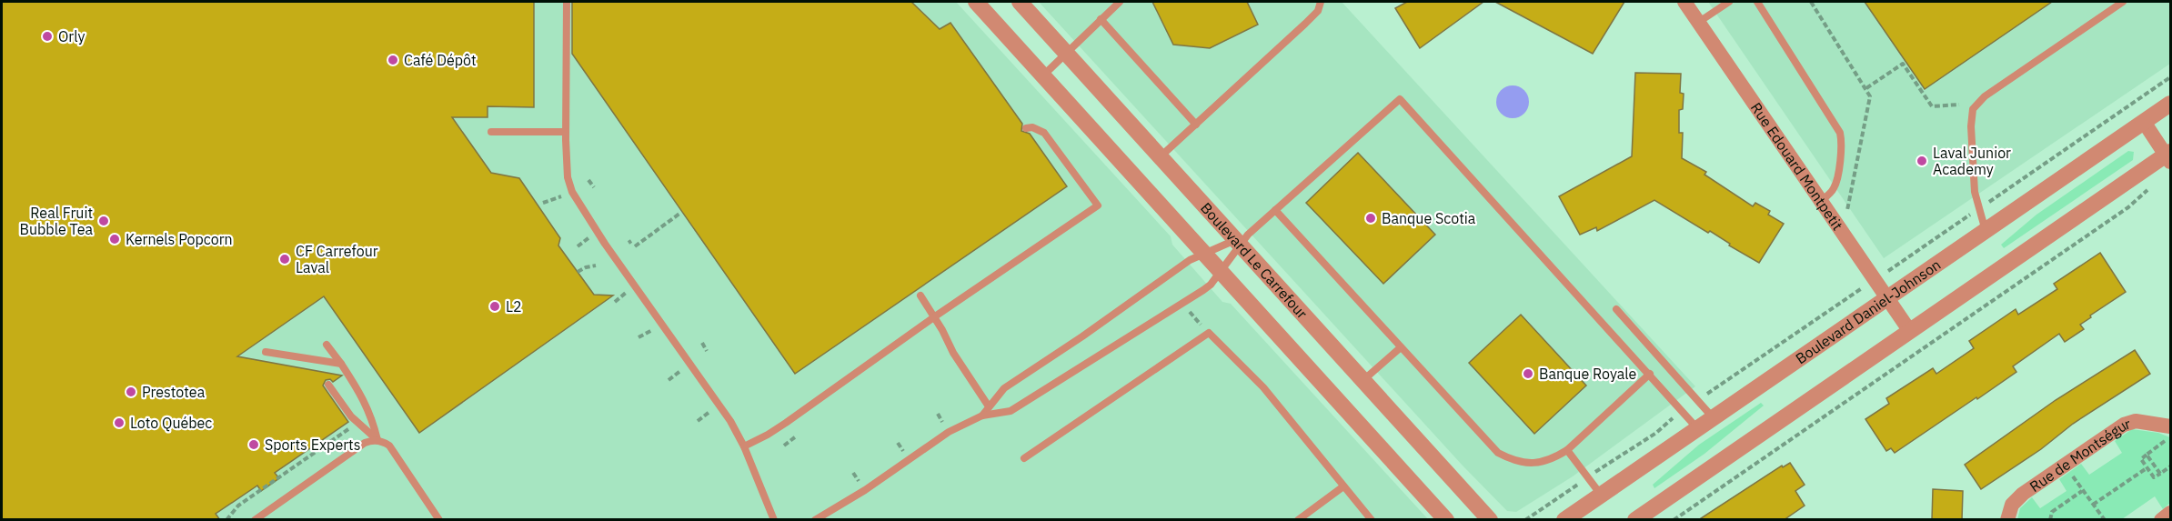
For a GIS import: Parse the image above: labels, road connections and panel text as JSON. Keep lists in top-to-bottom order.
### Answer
{
  "streets": {
    "street": [
      "Rue Edouard Montpetit",
      "Boulevard Le Carrefour",
      "Boulevard Daniel-Johnson",
      "Rue de Montségur"
    ]
  },
  "crossings": [
    ["Rue Edouard Montpetit", "Boulevard Daniel-Johnson"]
  ],
  "places": [
    "Orly",
    "Café Dépôt",
    "Laval Junior Academy",
    "Banque Scotia",
    "Real Fruit Bubble Tea",
    "Kernels Popcorn",
    "CF Carrefour Laval",
    "L2",
    "Banque Royale",
    "Prestotea",
    "Loto Québec",
    "Sports Experts"
  ]
}
